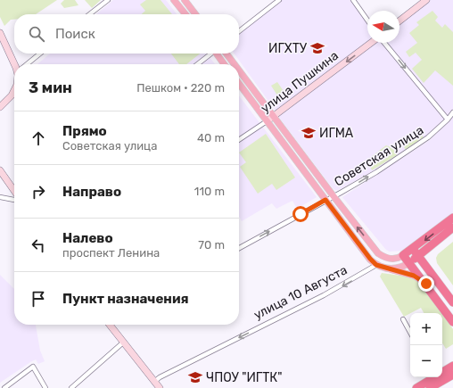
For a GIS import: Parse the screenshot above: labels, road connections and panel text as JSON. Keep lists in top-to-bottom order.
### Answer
{
  "streets": {
    "street": ["улица Пушкина", "Советская улица", "улица 10 Августа"]
  },
  "one_way": ["улица Пушкина", "Советская улица", "улица 10 Августа"],
  "places": {
    "school or university": ["ИГХТУ", "ИГМА", "ЧПОУ \"ИГТК\""]
  },
  "north": "left",
  "page": {
    "search": "Поиск",
    "heading": ["3 мин", "Пешком · 220 m"],
    "list": [
      ["Прямо", "Советская улица", "40 m"],
      ["Направо", "110 m"],
      ["Налево", "проспект Ленина", "70 m"],
      "Пункт назначения"
    ],
    "map_buttons": ["+", "−"]
  }
}
